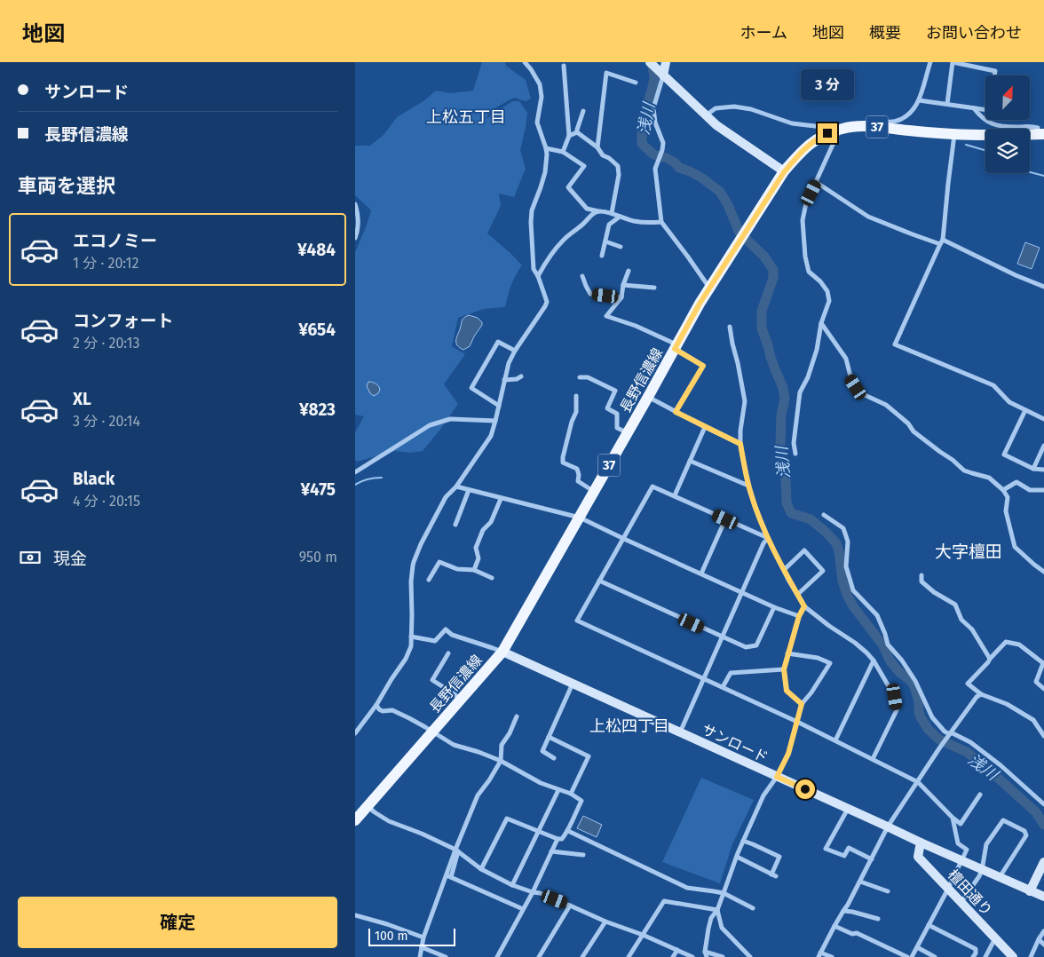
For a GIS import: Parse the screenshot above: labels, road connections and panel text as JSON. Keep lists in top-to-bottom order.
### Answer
{
  "streets": {
    "main road": ["37", "長野信濃線"],
    "street": ["サンロード", "檀田通り"]
  },
  "crossings": [
    ["長野信濃線", "サンロード"],
    ["サンロード", "檀田通り"]
  ],
  "districts": ["上松五丁目", "大字檀田", "上松四丁目"],
  "water": ["浅川"],
  "scale_bar": "100 m",
  "north": "top right",
  "page": {
    "header": "地図",
    "nav": [
      "ホーム",
      "地図",
      "概要",
      "お問い合わせ"
    ],
    "banner": ["サンロード", "長野信濃線"],
    "bubble": "3 分",
    "heading": "車両を選択",
    "list": [
      {
        "name": "エコノミー",
        "note": "1 分 · 20:12",
        "value": "¥484"
      },
      {
        "name": "コンフォート",
        "note": "2 分 · 20:13",
        "value": "¥654"
      },
      {
        "name": "XL",
        "note": "3 分 · 20:14",
        "value": "¥823"
      },
      {
        "name": "Black",
        "note": "4 分 · 20:15",
        "value": "¥475"
      }
    ],
    "pay": ["現金", "950 m"],
    "buttons": "確定",
    "scale": "100 m"
  }
}
